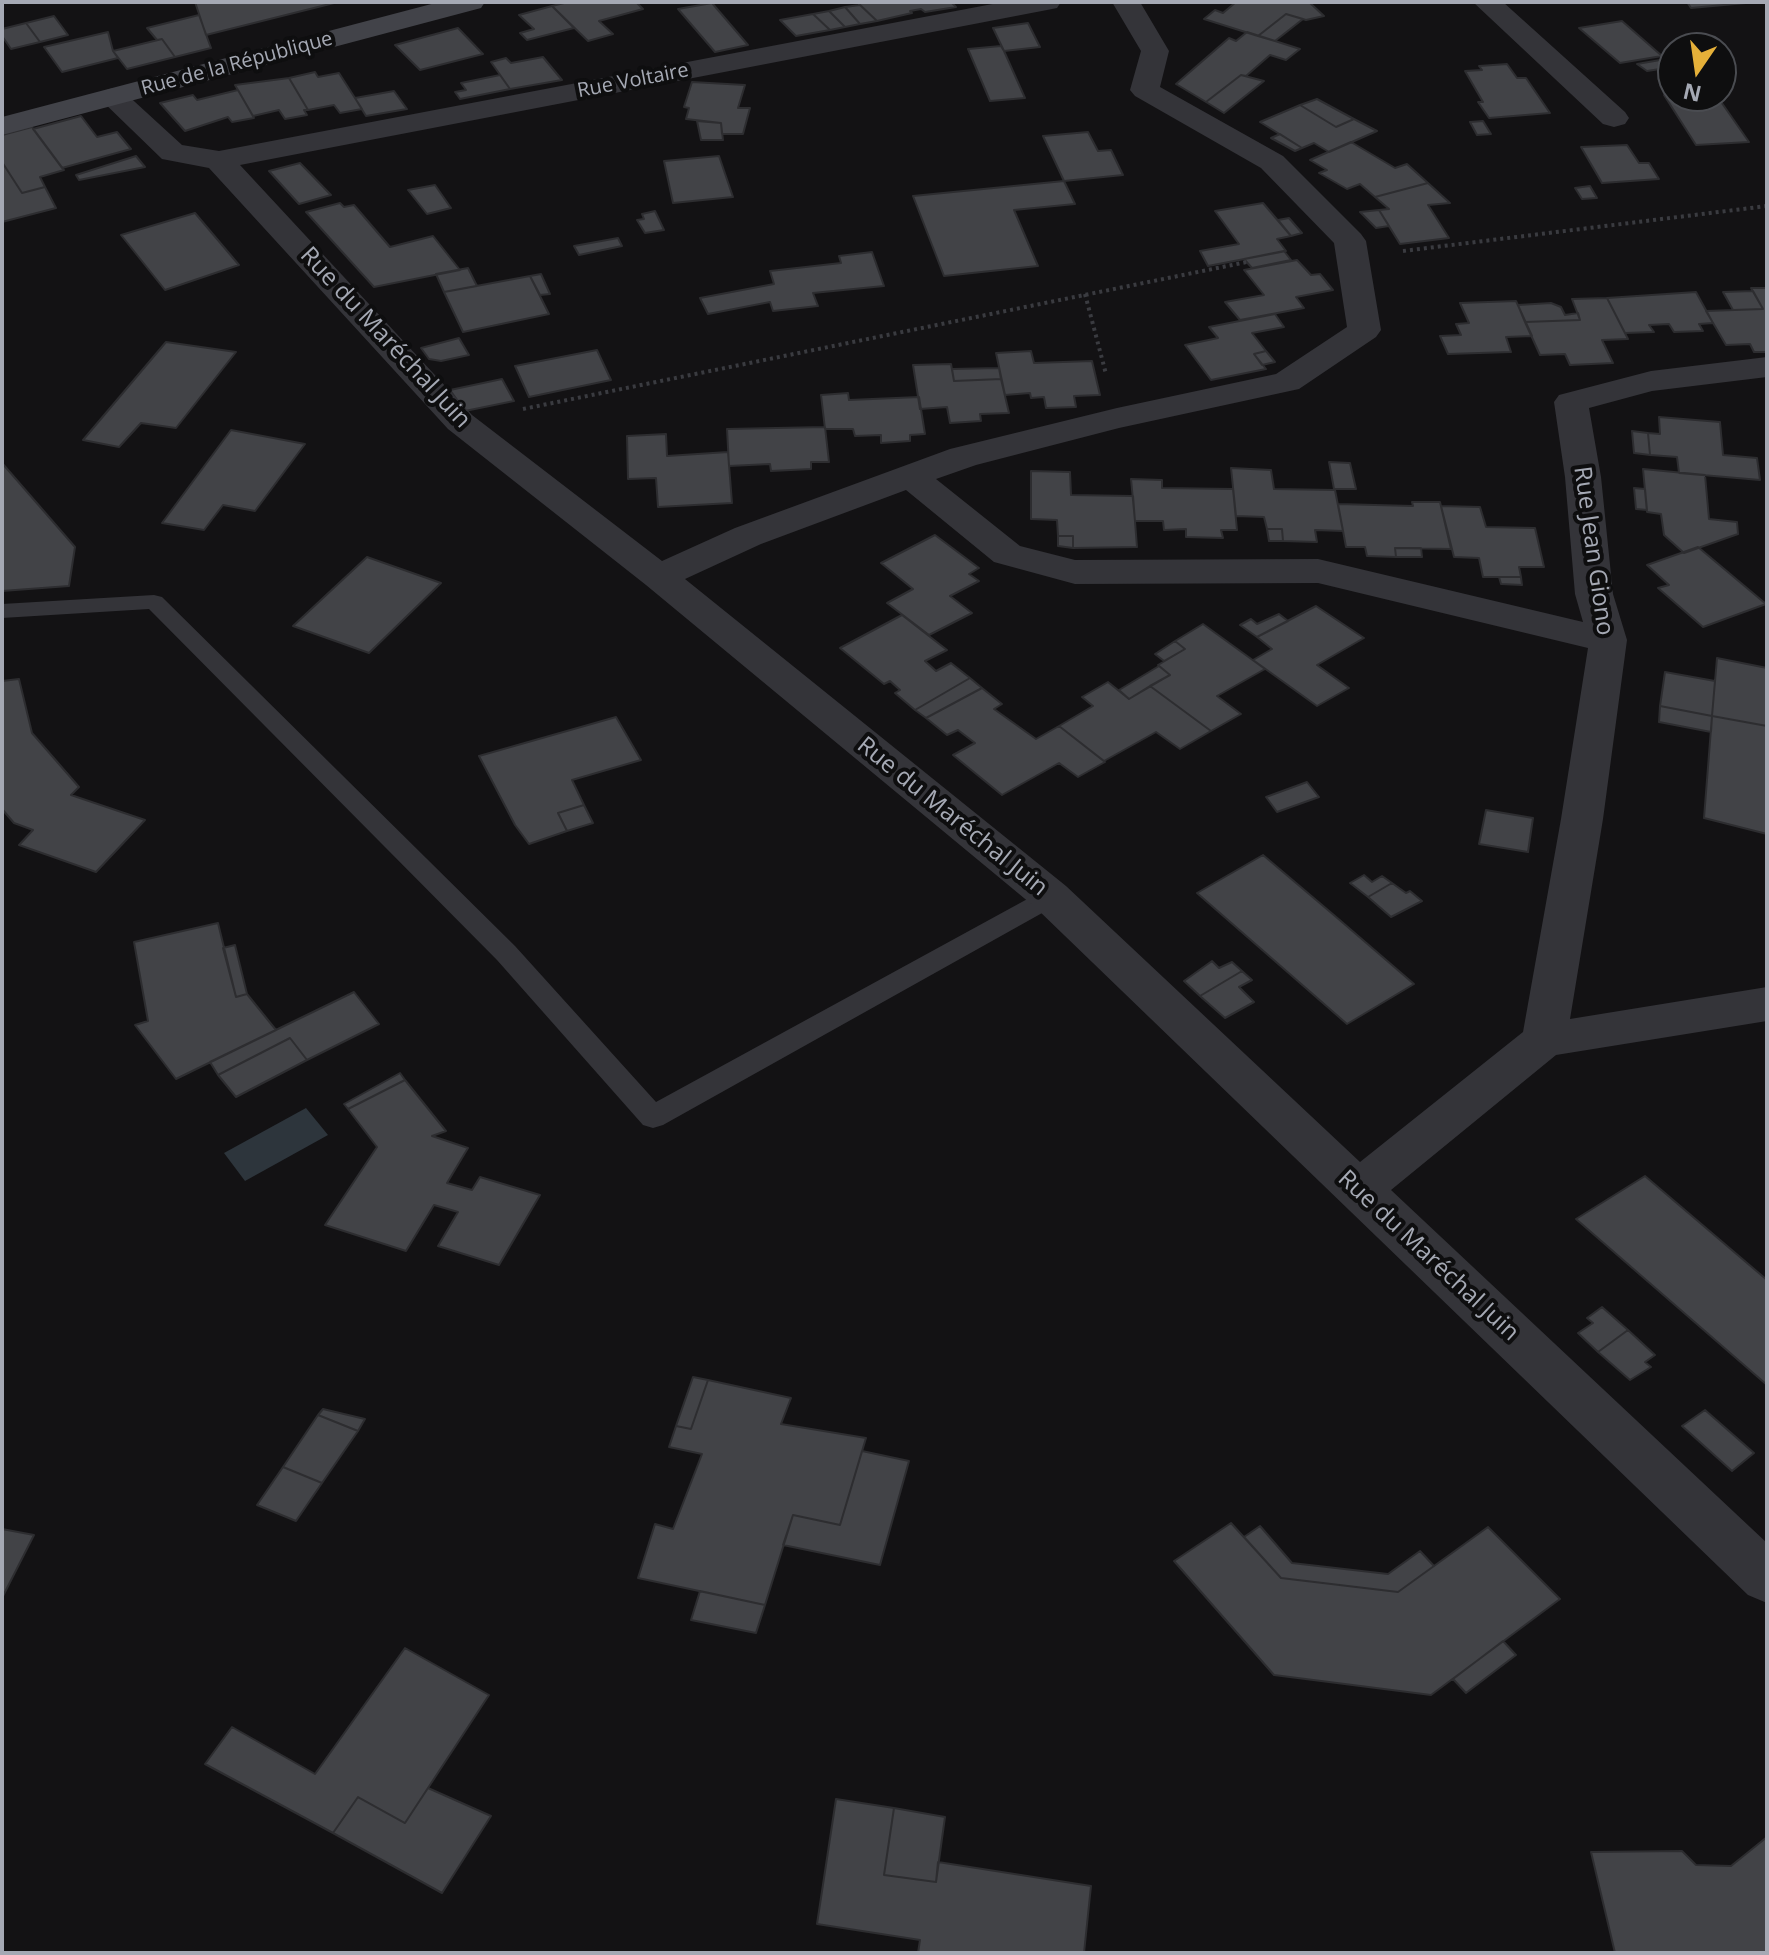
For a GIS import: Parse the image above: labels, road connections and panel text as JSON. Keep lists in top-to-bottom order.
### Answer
{
  "streets": {
    "main road": ["Rue de la République"],
    "street": ["Rue Voltaire", "Rue du Maréchal Juin", "Rue Jean Giono"]
  },
  "crossings": [
    ["Rue Voltaire", "Rue du Maréchal Juin"]
  ],
  "north": "bottom"
}
